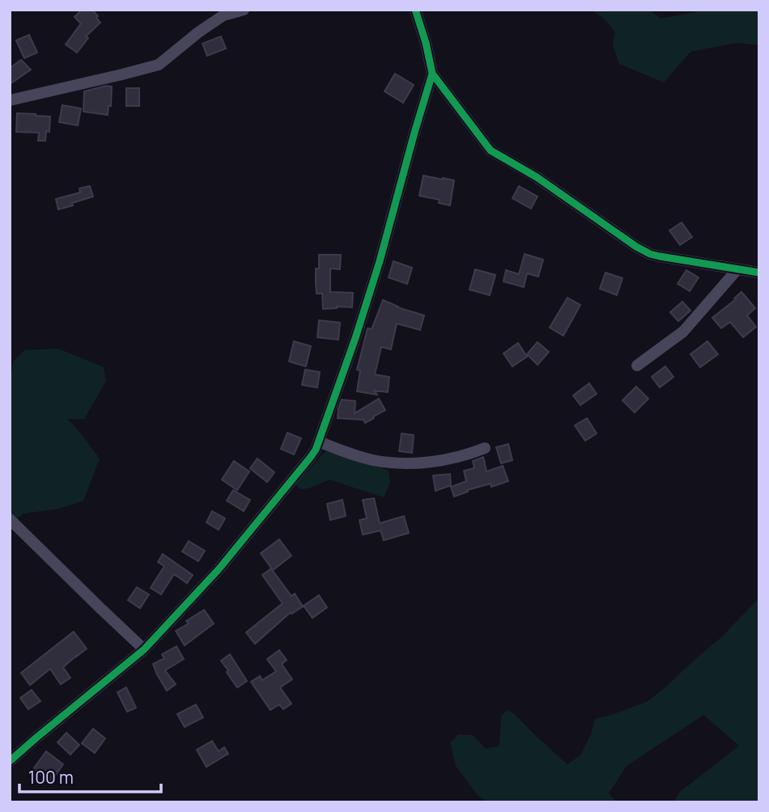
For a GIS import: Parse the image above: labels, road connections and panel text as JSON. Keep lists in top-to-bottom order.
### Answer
{
  "scale_bar": "100 m"
}
